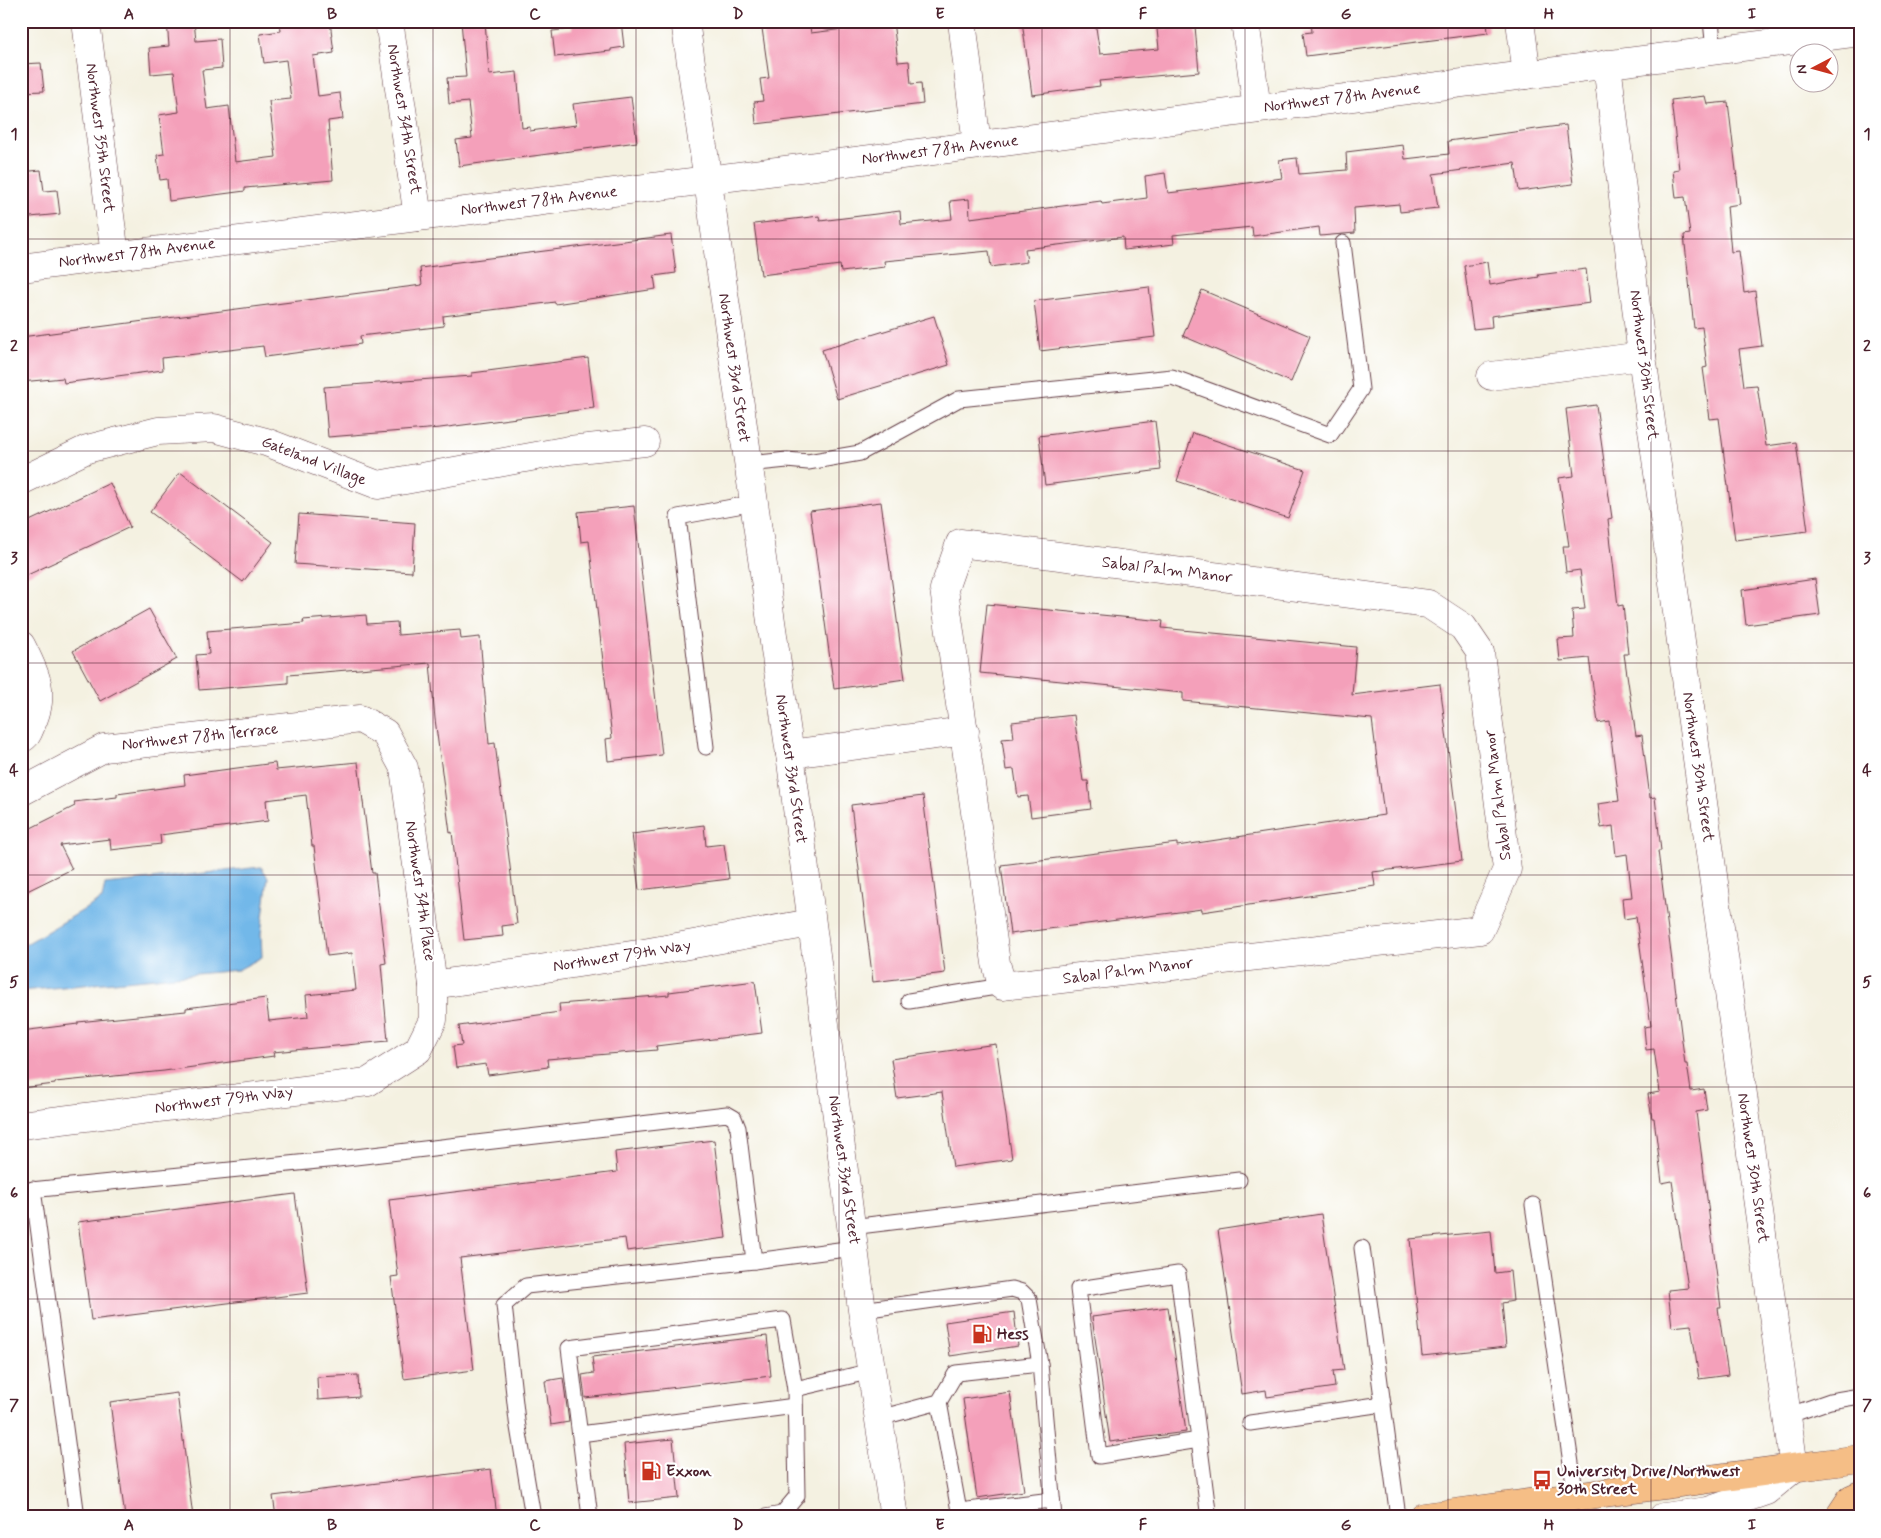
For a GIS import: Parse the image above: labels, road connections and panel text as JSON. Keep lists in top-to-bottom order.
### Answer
{
  "streets": {
    "street": [
      "Northwest 78th Avenue",
      "Northwest 34th Street",
      "Northwest 35th Street",
      "Northwest 30th Street",
      "Northwest 33rd Street",
      "Gateland Village",
      "Sabal Palm Manor",
      "Northwest 78th Terrace",
      "Northwest 34th Place",
      "Northwest 79th Way"
    ]
  },
  "crossings": [
    ["Northwest 78th Avenue", "Northwest 34th Street"],
    ["Northwest 78th Avenue", "Northwest 35th Street"],
    ["Northwest 78th Avenue", "Northwest 30th Street"],
    ["Northwest 78th Avenue", "Northwest 33rd Street"],
    ["Northwest 33rd Street", "Northwest 79th Way"],
    ["Northwest 78th Terrace", "Northwest 34th Place"],
    ["Northwest 34th Place", "Northwest 79th Way"]
  ],
  "places": {
    "fuel station": ["Hess", "Exxon"],
    "bus stop": ["University Drive/Northwest 30th Street"]
  },
  "north": "left",
  "grid": {
    "columns": [
      "A",
      "B",
      "C",
      "D",
      "E",
      "F",
      "G",
      "H",
      "I"
    ],
    "rows": [
      "1",
      "2",
      "3",
      "4",
      "5",
      "6",
      "7"
    ]
  }
}
